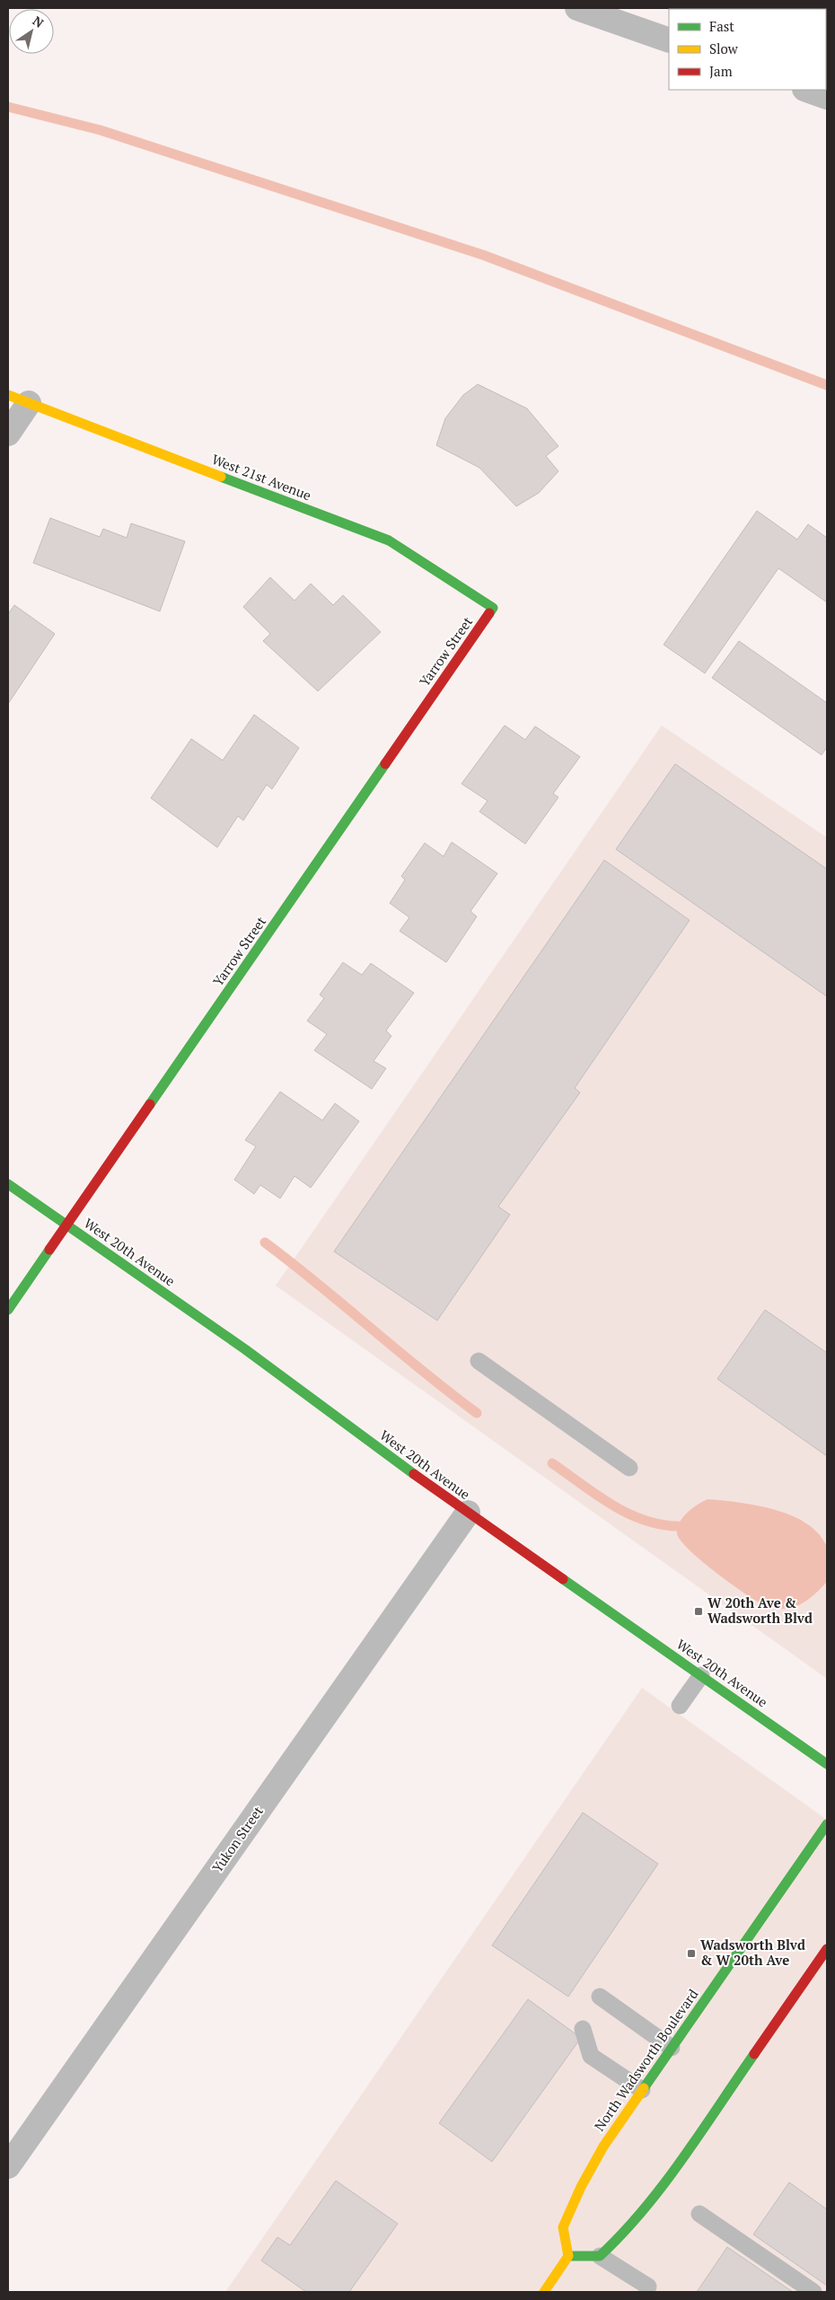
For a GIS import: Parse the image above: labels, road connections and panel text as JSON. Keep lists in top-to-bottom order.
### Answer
{
  "streets": {
    "street": [
      "West 21st Avenue",
      "Yarrow Street",
      "West 20th Avenue",
      "Yukon Street",
      "North Wadsworth Boulevard"
    ]
  },
  "crossings": [
    ["West 21st Avenue", "Yarrow Street"],
    ["Yarrow Street", "West 20th Avenue"],
    ["West 20th Avenue", "Yukon Street"]
  ],
  "places": {
    "transit": ["W 20th Ave & Wadsworth Blvd", "Wadsworth Blvd & W 20th Ave"]
  },
  "legend": ["Fast", "Slow", "Jam"],
  "north": "top right"
}
